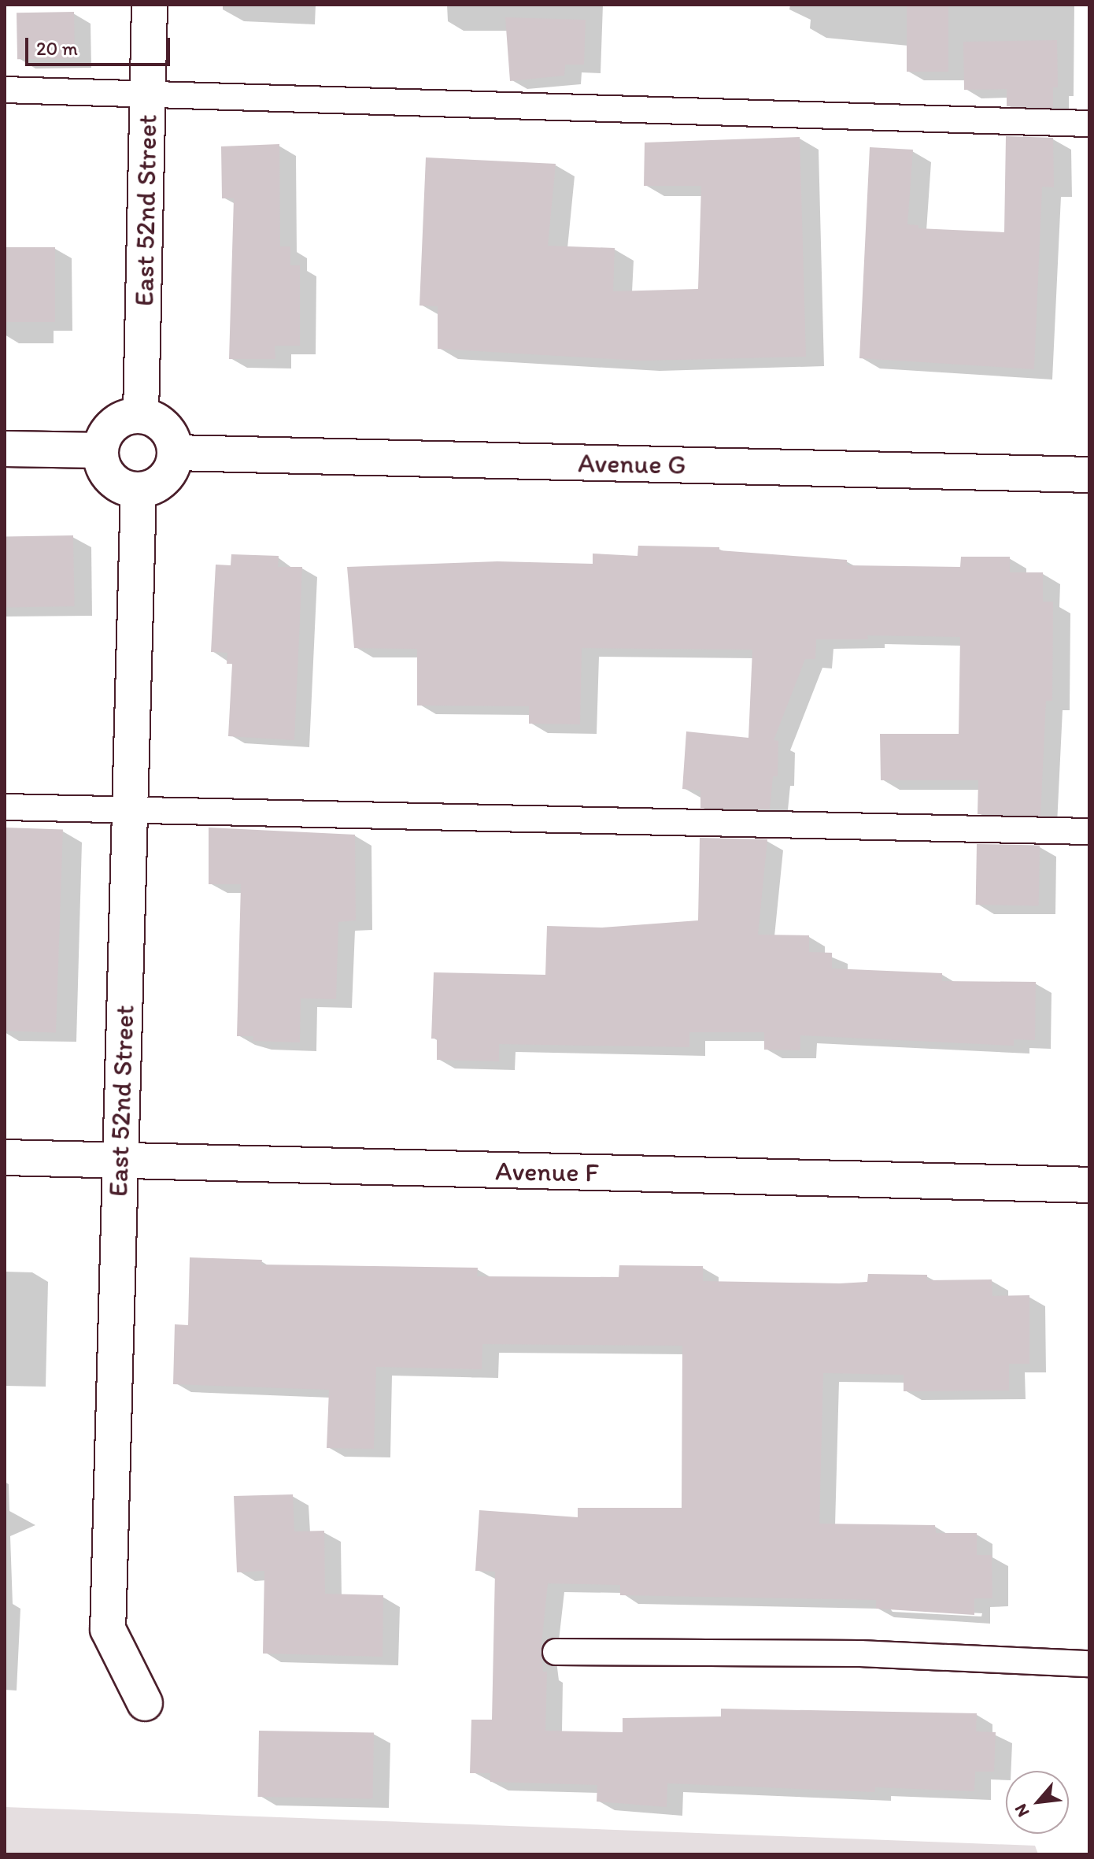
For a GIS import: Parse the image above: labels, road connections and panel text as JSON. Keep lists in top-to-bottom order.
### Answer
{
  "streets": {
    "street": ["East 52nd Street", "Avenue G", "Avenue F"]
  },
  "crossings": [
    ["East 52nd Street", "Avenue G"],
    ["East 52nd Street", "Avenue F"]
  ],
  "scale_bar": "20 m",
  "north": "bottom left"
}
